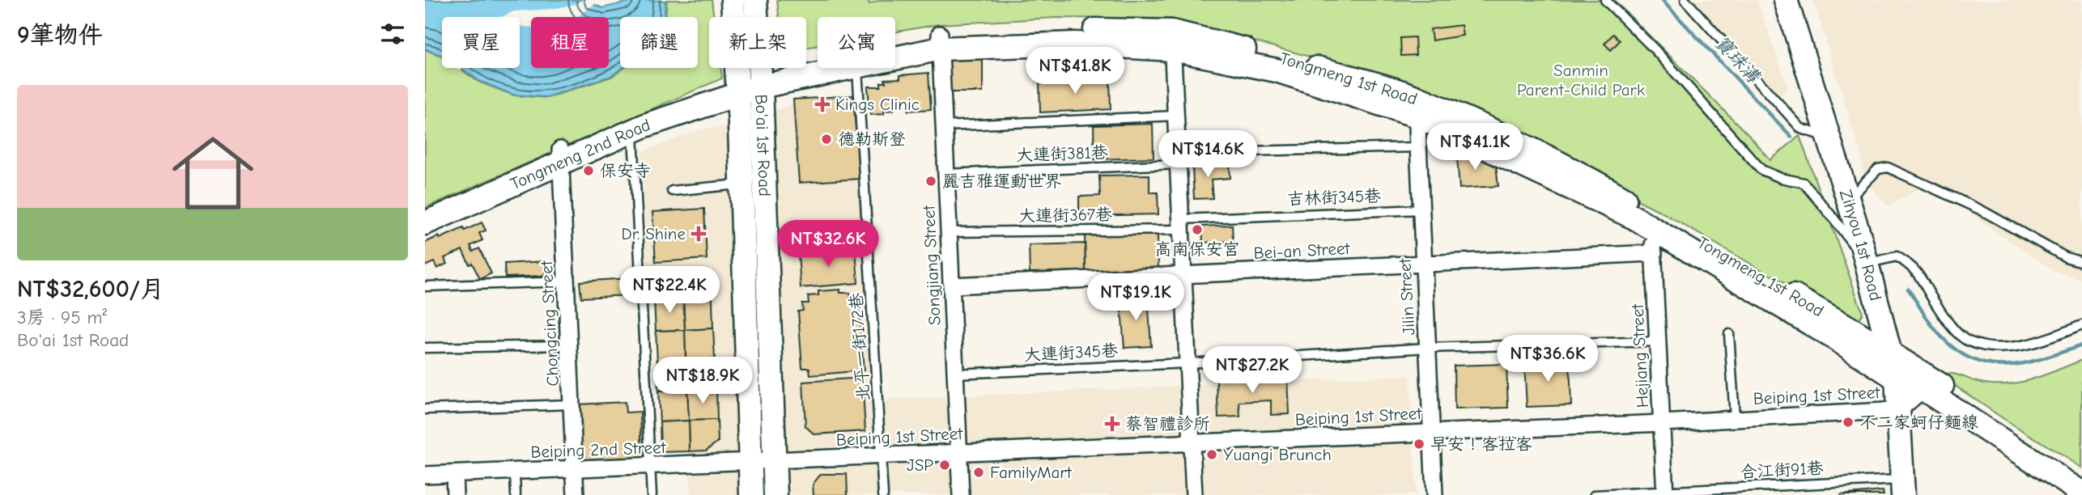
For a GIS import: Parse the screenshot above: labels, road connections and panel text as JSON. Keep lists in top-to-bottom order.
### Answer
{
  "streets": {
    "street": [
      "Tongmeng 1st Road",
      "Bo'ai 1st Road",
      "Tongmeng 2nd Road",
      "Zihyou 1st Road",
      "Bei-an Street",
      "Songjiang Street",
      "Jilin Street",
      "Chongcing Street",
      "Hejiang Street",
      "Beiping 1st Street",
      "Beiping 2nd Street"
    ],
    "lane": [
      "大連街381巷",
      "吉林街345巷",
      "大連街367巷",
      "北平一街172巷",
      "大連街345巷",
      "合江街91巷"
    ]
  },
  "crossings": [
    ["Tongmeng 1st Road", "Bo'ai 1st Road"],
    ["Tongmeng 1st Road", "Zihyou 1st Road"],
    ["Tongmeng 1st Road", "Songjiang Street"],
    ["Tongmeng 1st Road", "Jilin Street"],
    ["Tongmeng 1st Road", "Hejiang Street"],
    ["Tongmeng 1st Road", "Beiping 1st Street"],
    ["Bo'ai 1st Road", "Tongmeng 2nd Road"],
    ["Bo'ai 1st Road", "Beiping 1st Street"],
    ["Bo'ai 1st Road", "Beiping 2nd Street"],
    ["大連街381巷", "Songjiang Street"],
    ["大連街381巷", "Jilin Street"],
    ["Tongmeng 2nd Road", "Chongcing Street"],
    ["吉林街345巷", "大連街367巷"],
    ["吉林街345巷", "Jilin Street"],
    ["大連街367巷", "Songjiang Street"],
    ["Zihyou 1st Road", "Beiping 1st Street"],
    ["Zihyou 1st Road", "合江街91巷"],
    ["Bei-an Street", "Songjiang Street"],
    ["Bei-an Street", "Jilin Street"],
    ["Bei-an Street", "Hejiang Street"],
    ["Songjiang Street", "大連街345巷"],
    ["Songjiang Street", "Beiping 1st Street"],
    ["Jilin Street", "大連街345巷"],
    ["Jilin Street", "Beiping 1st Street"],
    ["Chongcing Street", "Beiping 2nd Street"],
    ["北平一街172巷", "Beiping 1st Street"],
    ["大連街345巷", "Hejiang Street"],
    ["Hejiang Street", "Beiping 1st Street"],
    ["Hejiang Street", "合江街91巷"],
    ["Beiping 1st Street", "Beiping 2nd Street"]
  ],
  "water": ["寶珠溝"],
  "parks": ["Sanmin Parent-Child Park"],
  "places": {
    "health": ["Kings Clinic", "Dr. Shine", "蔡智禮診所"],
    "other": [
      "德勒斯登",
      "保安寺",
      "麗吉雅運動世界",
      "高南保安宮",
      "不二家蚵仔麵線",
      "早安！客拉客",
      "Yuangi Brunch",
      "JSP",
      "FamilyMart"
    ]
  },
  "page": {
    "heading": "9筆物件",
    "chip": [
      "買屋",
      "租屋",
      "篩選",
      "新上架",
      "公寓"
    ],
    "price": [
      "NT$41.8K",
      "NT$41.1K",
      "NT$14.6K",
      "NT$32.6K",
      "NT$22.4K",
      "NT$19.1K",
      "NT$36.6K",
      "NT$27.2K",
      "NT$18.9K"
    ],
    "list": [
      {
        "name": "NT$32,600/月",
        "note": "3房 · 95 m² · Bo'ai 1st Road"
      }
    ]
  }
}
